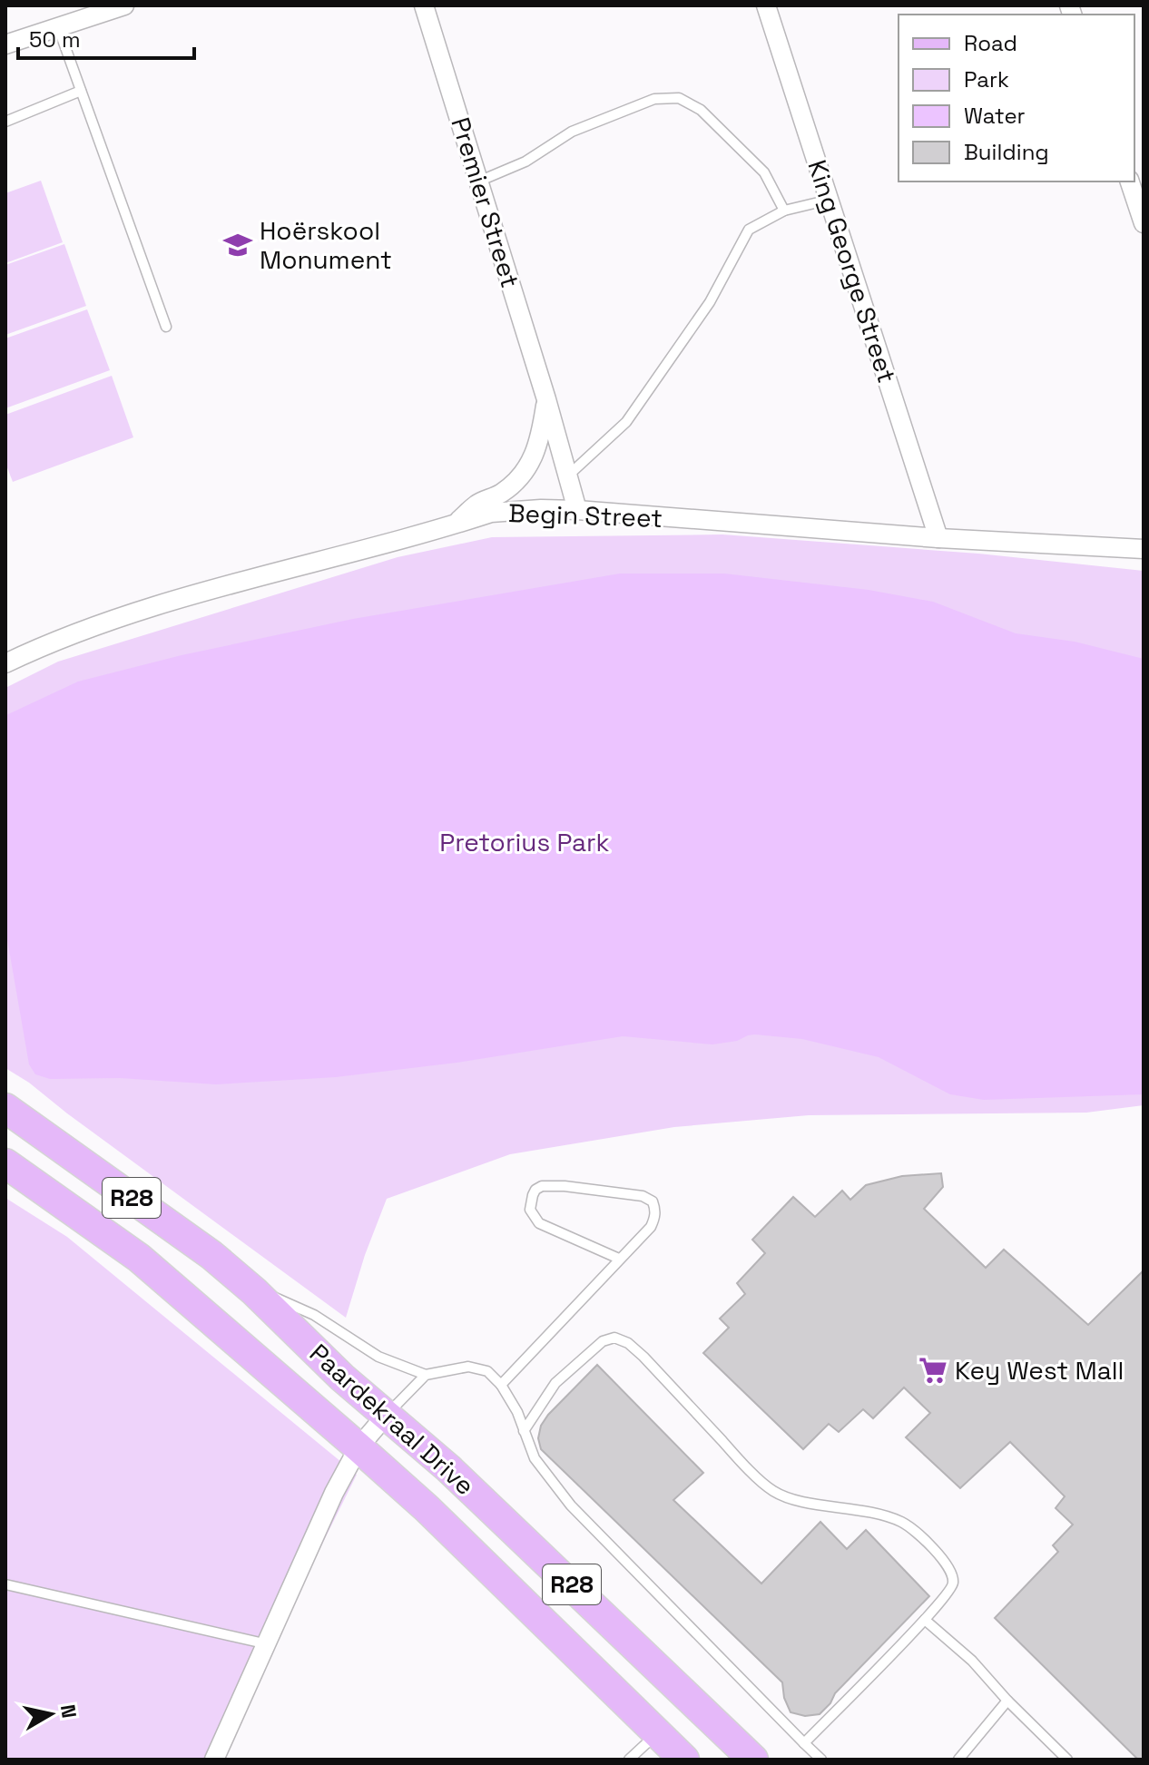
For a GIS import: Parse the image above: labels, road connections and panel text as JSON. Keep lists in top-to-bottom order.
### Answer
{
  "streets": {
    "main road": ["R28", "Paardekraal Drive"],
    "street": ["Premier Street", "King George Street", "Begin Street"]
  },
  "crossings": [
    ["Premier Street", "Begin Street"],
    ["King George Street", "Begin Street"]
  ],
  "parks": ["Pretorius Park"],
  "places": {
    "school or university": ["Hoërskool Monument"],
    "supermarket": ["Key West Mall"]
  },
  "legend": [
    "Road",
    "Park",
    "Water",
    "Building"
  ],
  "scale_bar": "50 m",
  "north": "right"
}
